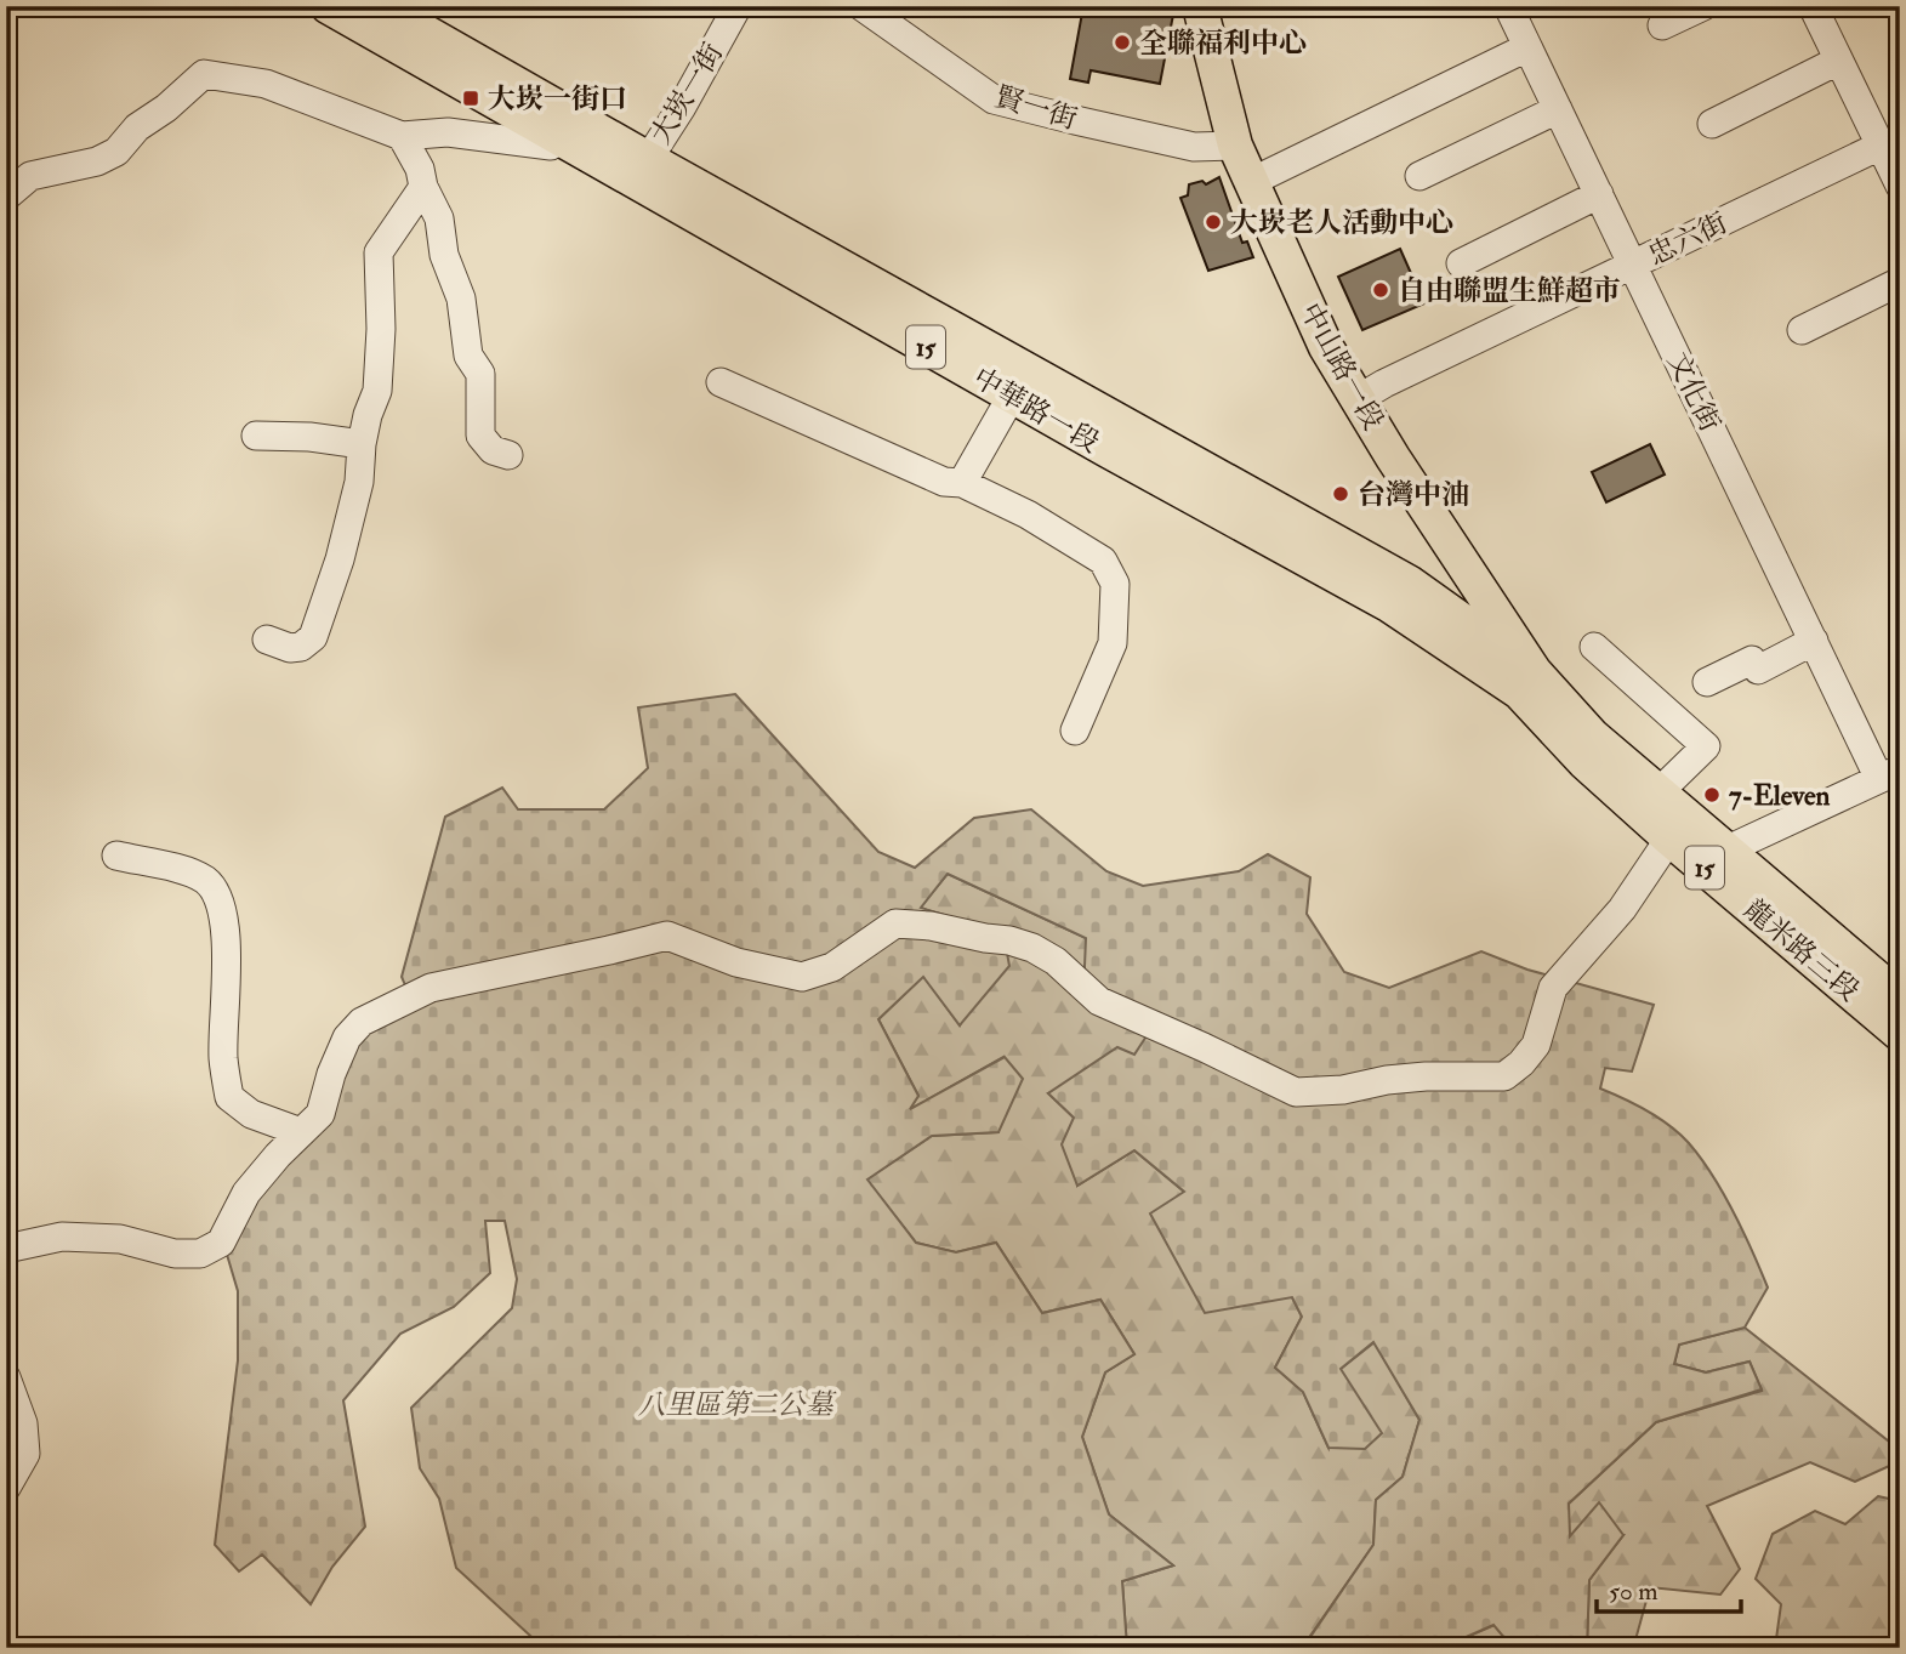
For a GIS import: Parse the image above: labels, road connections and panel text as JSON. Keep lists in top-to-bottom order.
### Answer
{
  "streets": {
    "main road": [
      "15",
      "中山路一段",
      "中華路一段",
      "龍米路三段"
    ],
    "street": [
      "大崁一街",
      "賢一街",
      "忠六街",
      "文化街"
    ]
  },
  "crossings": [
    ["大崁一街", "中華路一段"],
    ["賢一街", "中山路一段"],
    ["忠六街", "中山路一段"],
    ["忠六街", "文化街"],
    ["中山路一段", "中華路一段"],
    ["中山路一段", "龍米路三段"],
    ["中華路一段", "龍米路三段"]
  ],
  "parks": ["八里區第二公墓"],
  "places": {
    "other": [
      "全聯福利中心",
      "大崁老人活動中心",
      "自由聯盟生鮮超市",
      "台灣中油",
      "7-Eleven"
    ],
    "transit": ["大崁一街口"]
  },
  "scale_bar": "50 m"
}
